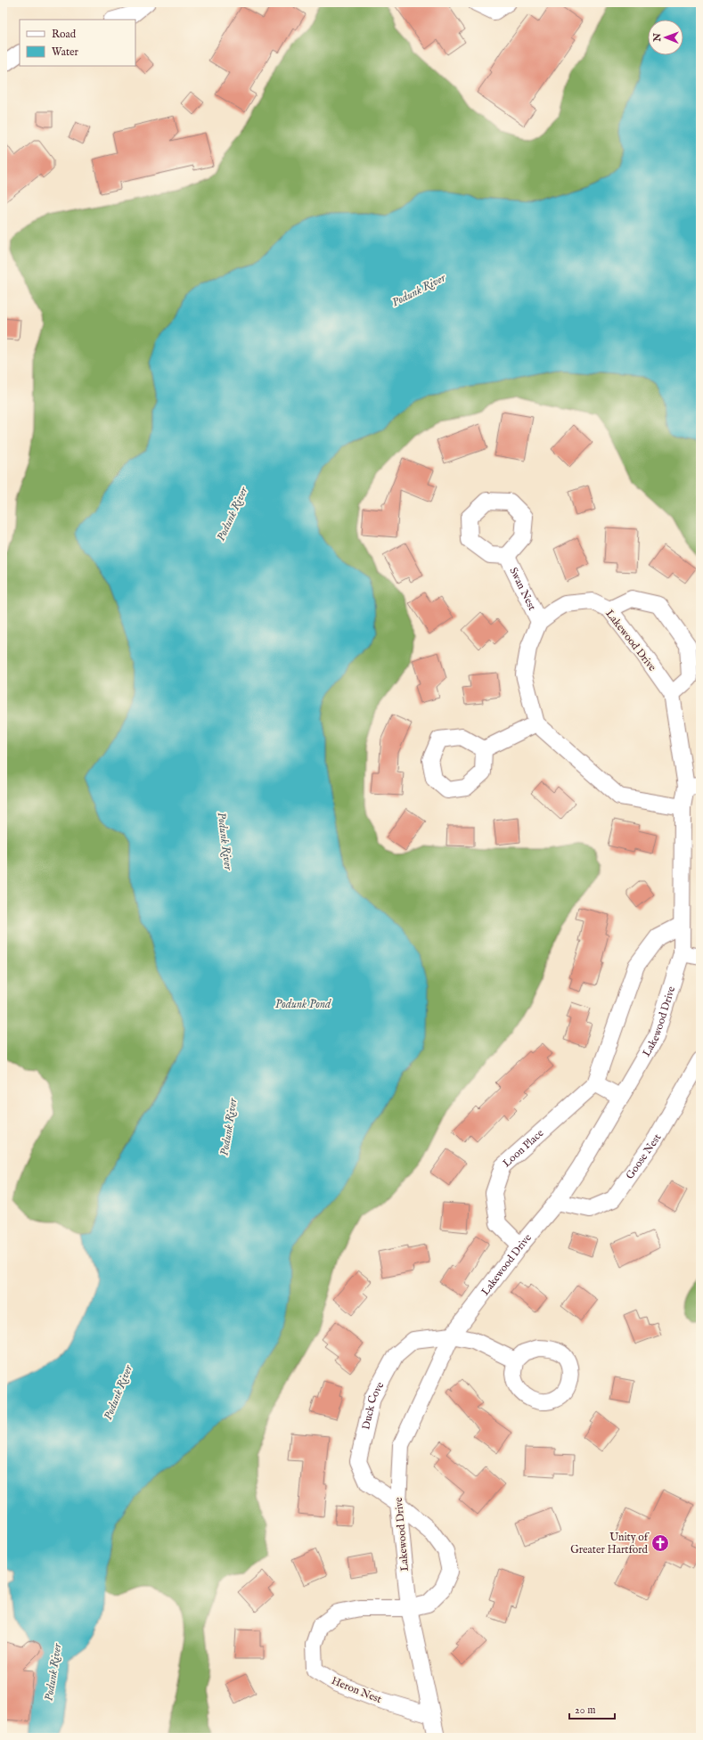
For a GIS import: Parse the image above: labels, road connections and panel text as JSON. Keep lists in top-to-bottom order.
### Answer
{
  "streets": {
    "street": [
      "Swan Nest",
      "Lakewood Drive",
      "Loon Place",
      "Goose Nest",
      "Duck Cove",
      "Heron Nest"
    ]
  },
  "crossings": [
    ["Swan Nest", "Lakewood Drive"],
    ["Lakewood Drive", "Loon Place"],
    ["Lakewood Drive", "Goose Nest"],
    ["Lakewood Drive", "Duck Cove"],
    ["Lakewood Drive", "Heron Nest"],
    ["Duck Cove", "Heron Nest"]
  ],
  "water": ["Podunk River", "Podunk Pond"],
  "places": {
    "church": ["Unity of Greater Hartford"]
  },
  "legend": ["Road", "Water"],
  "scale_bar": "20 m",
  "north": "left"
}
